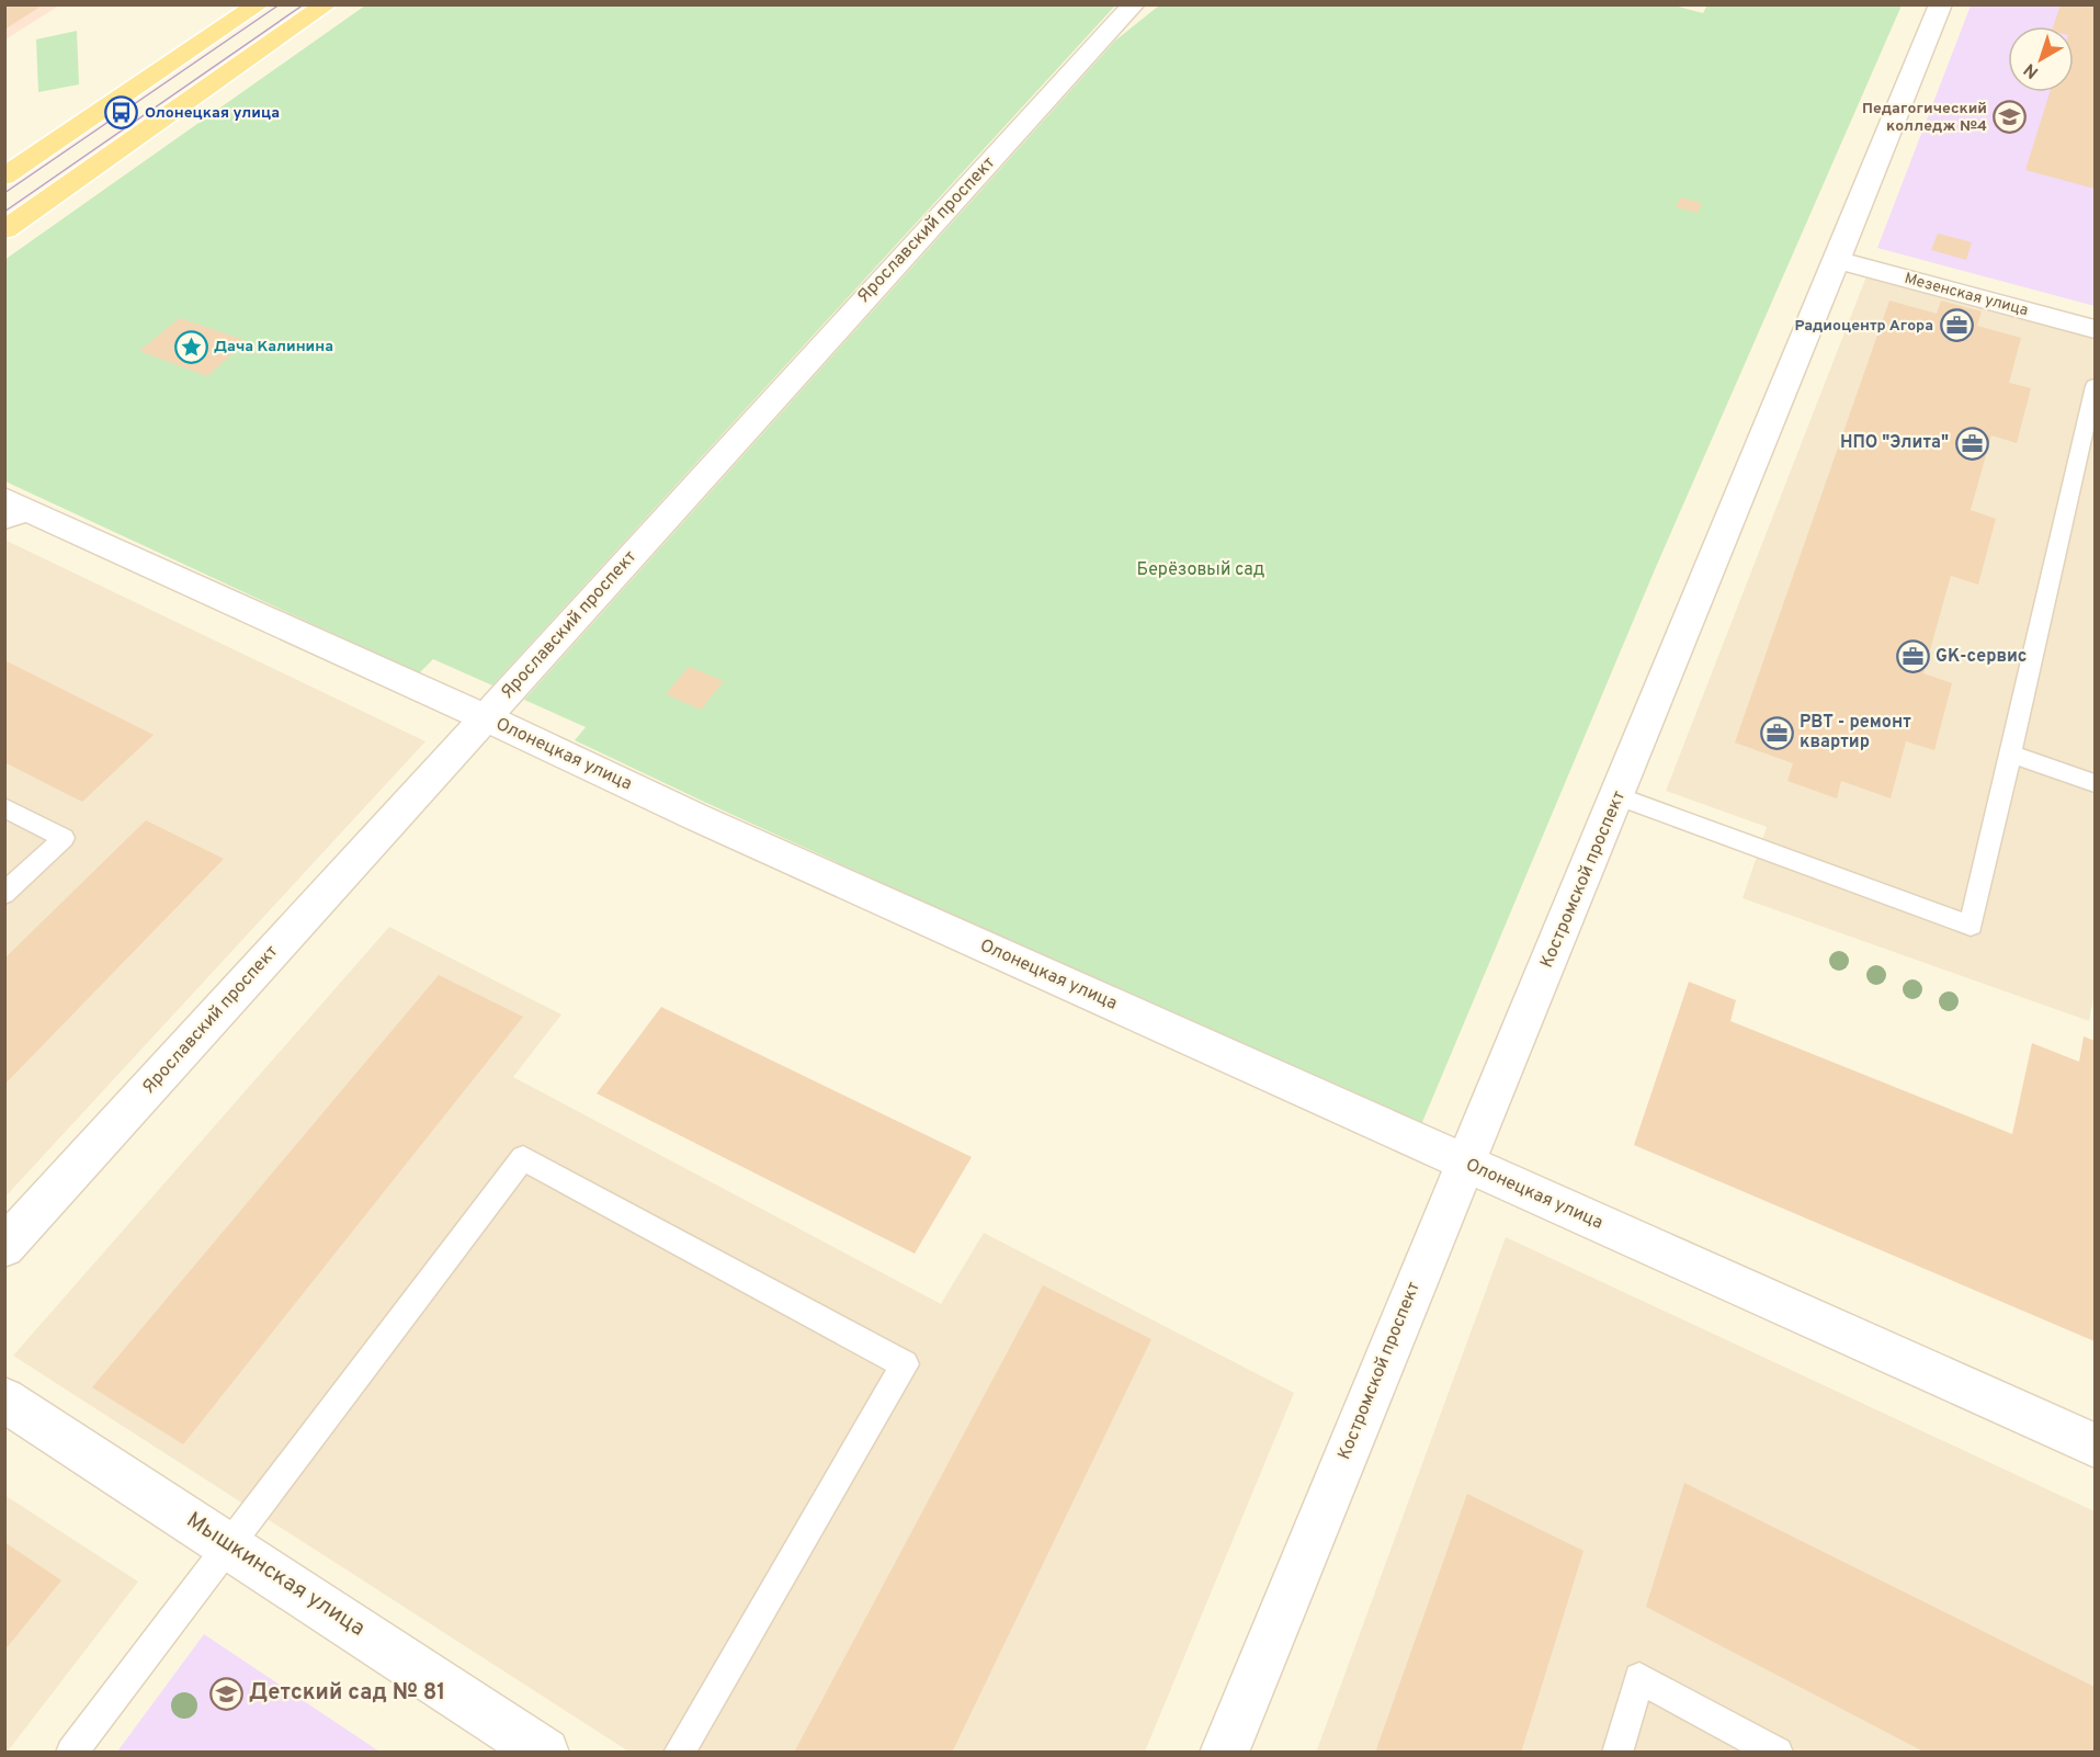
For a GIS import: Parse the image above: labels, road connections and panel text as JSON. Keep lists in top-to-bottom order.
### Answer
{
  "streets": {
    "street": [
      "Ярославский проспект",
      "Мезенская улица",
      "Олонецкая улица",
      "Костромской проспект",
      "Мышкинская улица"
    ]
  },
  "crossings": [
    ["Ярославский проспект", "Олонецкая улица"],
    ["Мезенская улица", "Костромской проспект"],
    ["Олонецкая улица", "Костромской проспект"]
  ],
  "parks": ["Берёзовый сад"],
  "places": {
    "bus stop": ["Олонецкая улица"],
    "school or university": ["Педагогический колледж №4", "Детский сад № 81"],
    "office": [
      "Радиоцентр Агора",
      "НПО \"Элита\"",
      "GK-сервис",
      "РВТ - ремонт квартир"
    ],
    "place": ["Дача Калинина"]
  },
  "north": "bottom left"
}
